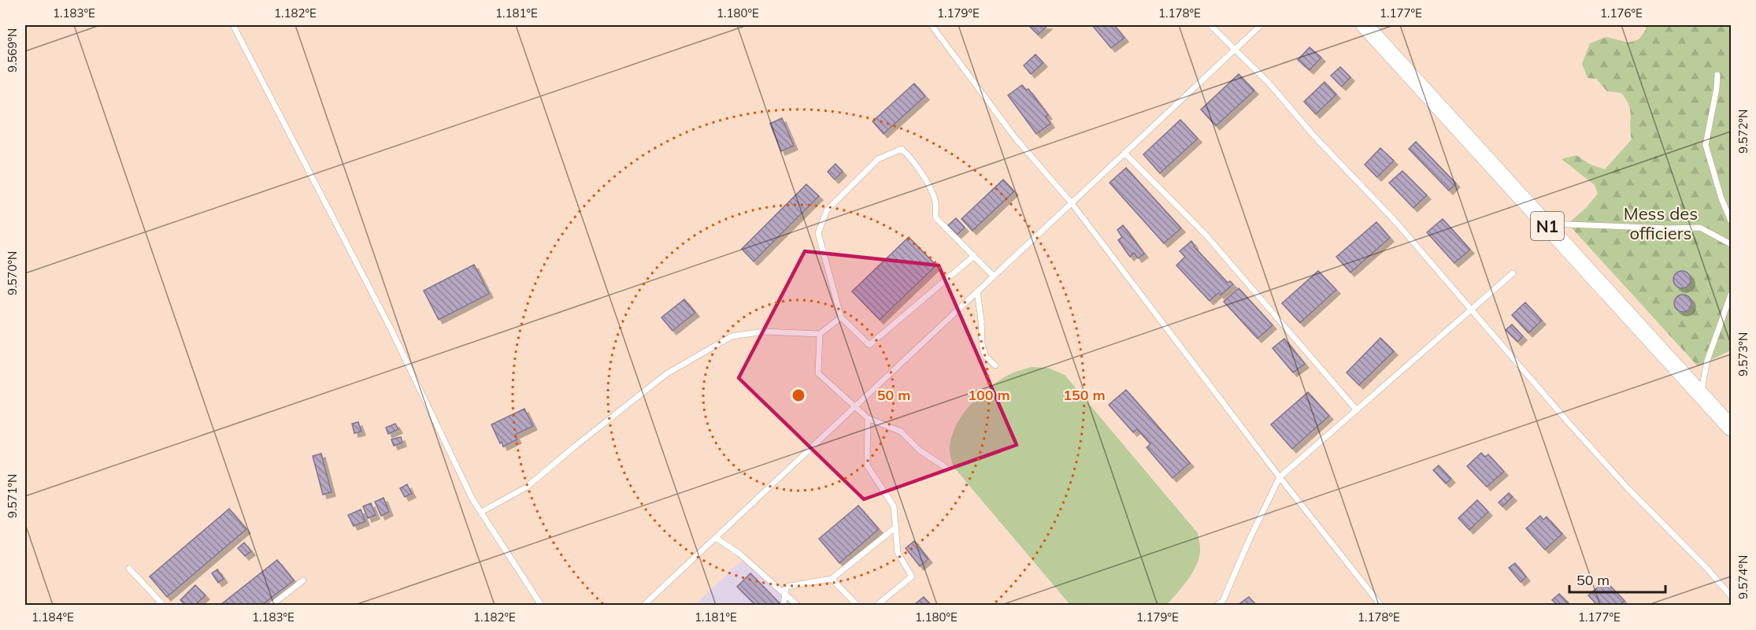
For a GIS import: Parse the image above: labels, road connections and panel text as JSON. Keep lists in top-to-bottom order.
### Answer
{
  "streets": {
    "highway": ["N1"]
  },
  "parks": ["Mess des officiers"],
  "scale_bar": "50 m",
  "coordinates": [
    "1.183°E",
    "1.182°E",
    "1.181°E",
    "1.180°E",
    "1.179°E",
    "1.178°E",
    "1.177°E",
    "1.176°E",
    "9.569°N",
    "9.572°N",
    "9.570°N",
    "9.573°N",
    "9.571°N",
    "9.574°N",
    "1.184°E"
  ],
  "rings": ["50 m", "100 m", "150 m"]
}
